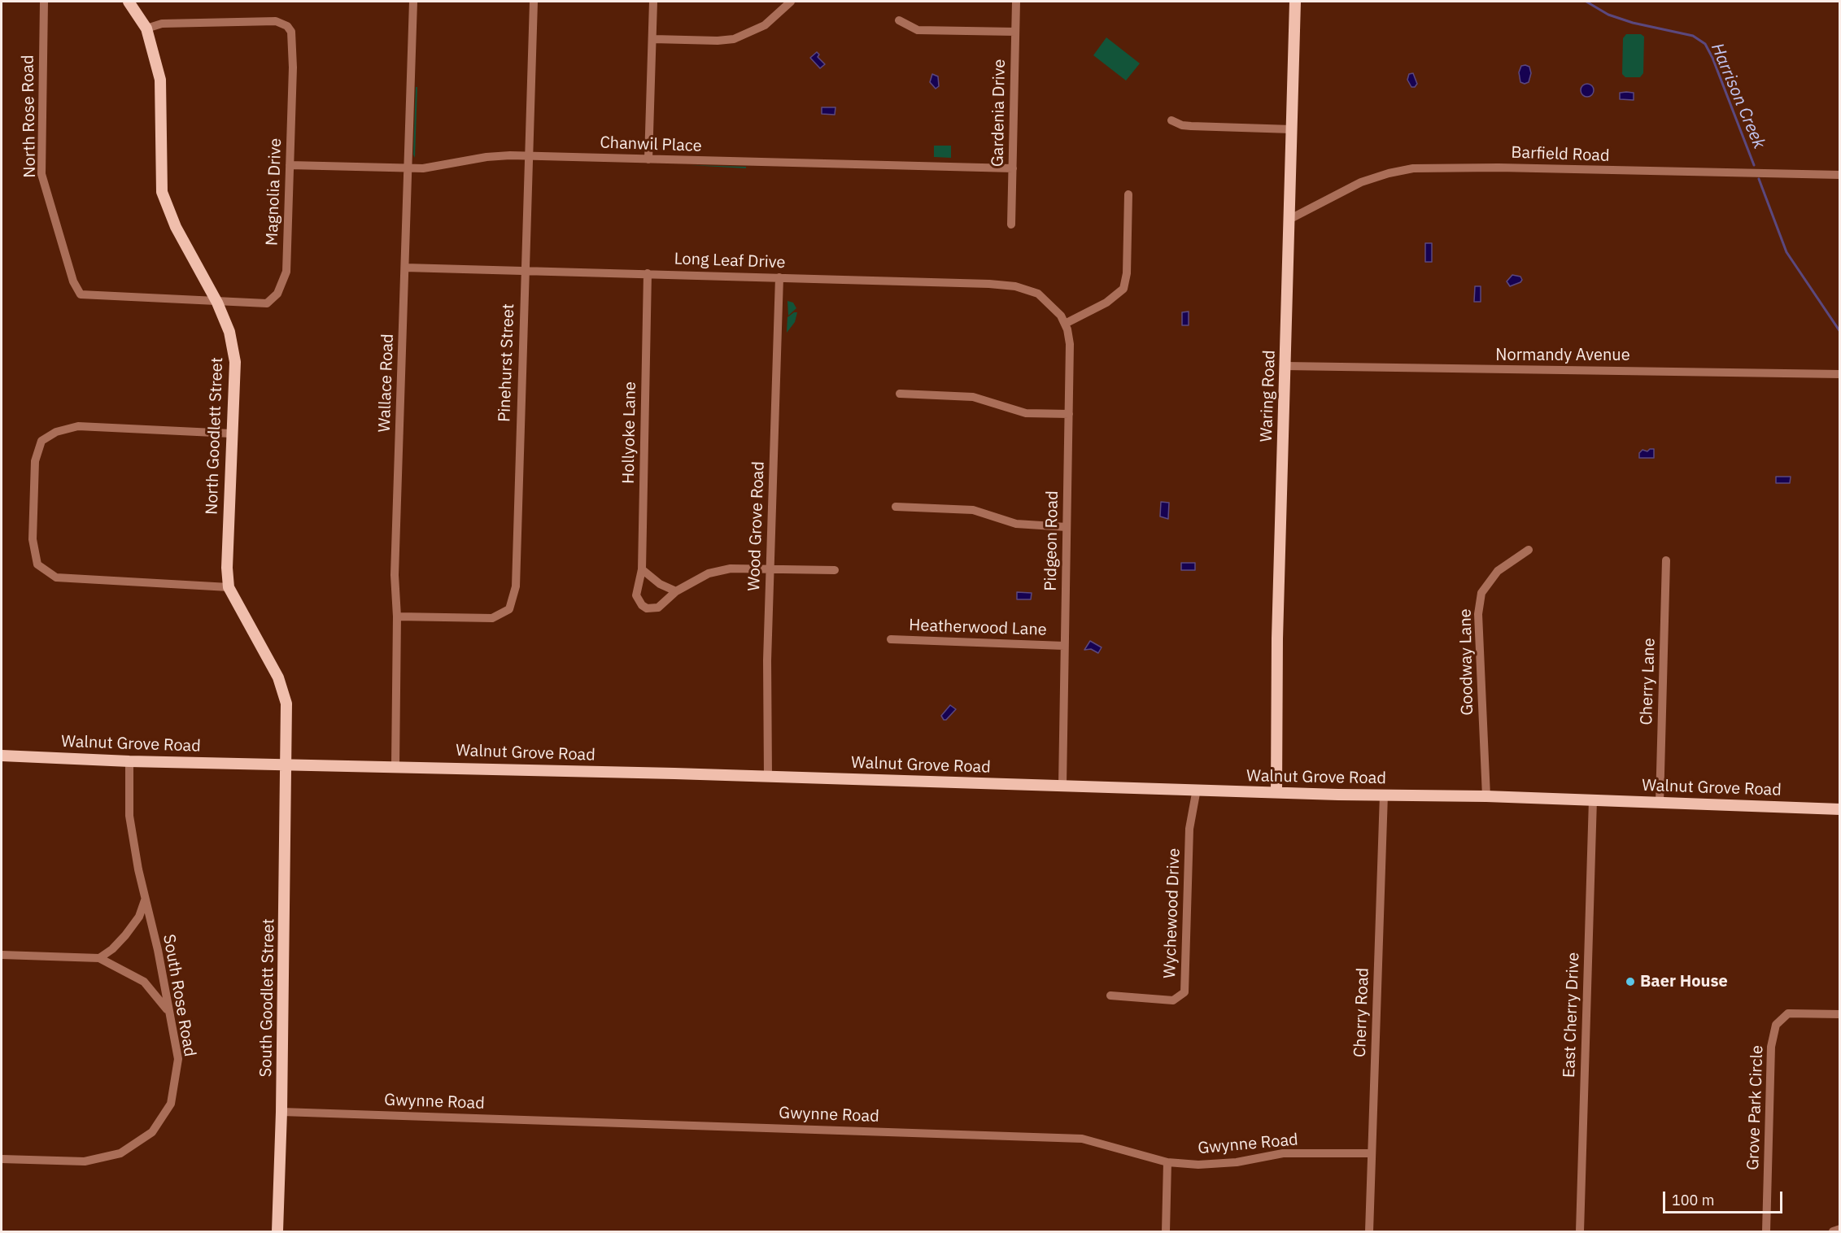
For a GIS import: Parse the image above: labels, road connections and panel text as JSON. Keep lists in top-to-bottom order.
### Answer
{
  "streets": {
    "main road": [
      "Waring Road",
      "North Goodlett Street",
      "Walnut Grove Road",
      "South Goodlett Street"
    ],
    "street": [
      "Gardenia Drive",
      "North Rose Road",
      "Chanwil Place",
      "Barfield Road",
      "Magnolia Drive",
      "Long Leaf Drive",
      "Normandy Avenue",
      "Pinehurst Street",
      "Wallace Road",
      "Hollyoke Lane",
      "Wood Grove Road",
      "Pidgeon Road",
      "Heatherwood Lane",
      "Goodway Lane",
      "Cherry Lane",
      "Wychewood Drive",
      "South Rose Road",
      "Cherry Road",
      "East Cherry Drive",
      "Gwynne Road",
      "Grove Park Circle"
    ]
  },
  "crossings": [
    ["Gardenia Drive", "Chanwil Place"],
    ["North Rose Road", "Magnolia Drive"],
    ["North Rose Road", "North Goodlett Street"],
    ["Chanwil Place", "Magnolia Drive"],
    ["Chanwil Place", "Pinehurst Street"],
    ["Chanwil Place", "Wallace Road"],
    ["Barfield Road", "Waring Road"],
    ["Magnolia Drive", "North Goodlett Street"],
    ["Long Leaf Drive", "Pinehurst Street"],
    ["Long Leaf Drive", "Wallace Road"],
    ["Long Leaf Drive", "Hollyoke Lane"],
    ["Long Leaf Drive", "Wood Grove Road"],
    ["Long Leaf Drive", "Pidgeon Road"],
    ["Normandy Avenue", "Waring Road"],
    ["Pinehurst Street", "Wallace Road"],
    ["Wallace Road", "Walnut Grove Road"],
    ["Waring Road", "Walnut Grove Road"],
    ["North Goodlett Street", "Walnut Grove Road"],
    ["North Goodlett Street", "South Goodlett Street"],
    ["Wood Grove Road", "Walnut Grove Road"],
    ["Pidgeon Road", "Heatherwood Lane"],
    ["Pidgeon Road", "Walnut Grove Road"],
    ["Goodway Lane", "Walnut Grove Road"],
    ["Cherry Lane", "Walnut Grove Road"],
    ["Walnut Grove Road", "Wychewood Drive"],
    ["Walnut Grove Road", "South Rose Road"],
    ["Walnut Grove Road", "South Goodlett Street"],
    ["Walnut Grove Road", "Cherry Road"],
    ["Walnut Grove Road", "East Cherry Drive"],
    ["South Goodlett Street", "Gwynne Road"],
    ["Cherry Road", "Gwynne Road"]
  ],
  "water": ["Harrison Creek"],
  "places": ["Baer House"],
  "scale_bar": "100 m"
}
